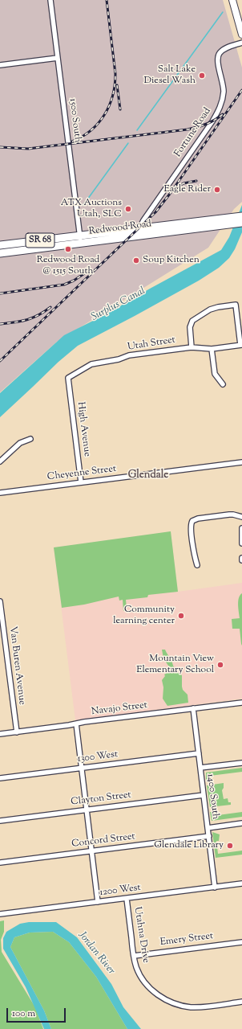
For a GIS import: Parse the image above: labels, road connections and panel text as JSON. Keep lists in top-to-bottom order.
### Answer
{
  "streets": {
    "main road": ["Redwood Road", "SR 68"],
    "street": [
      "1500 South",
      "Fortune Road",
      "Utah Street",
      "High Avenue",
      "Cheyenne Street",
      "Van Buren Avenue",
      "Navajo Street",
      "1300 West",
      "1400 South",
      "Clayton Street",
      "Concord Street",
      "1200 West",
      "Utahna Drive",
      "Emery Street"
    ]
  },
  "crossings": [
    ["1500 South", "Redwood Road"],
    ["Fortune Road", "Redwood Road"],
    ["Utah Street", "High Avenue"],
    ["High Avenue", "Cheyenne Street"],
    ["Van Buren Avenue", "Navajo Street"],
    ["Navajo Street", "1400 South"],
    ["1300 West", "1400 South"],
    ["1400 South", "Clayton Street"],
    ["1400 South", "Concord Street"],
    ["1400 South", "1200 West"],
    ["1200 West", "Utahna Drive"],
    ["Utahna Drive", "Emery Street"]
  ],
  "districts": ["Glendale"],
  "water": ["Surplus Canal", "Jordan River"],
  "places": [
    "Salt Lake Diesel Wash",
    "Eagle Rider",
    "ATX Auctions Utah, SLC",
    "Redwood Road @ 1515 South",
    "Soup Kitchen",
    "Community learning center",
    "Mountain View Elementary School",
    "Glendale Library"
  ],
  "scale_bar": "100 m"
}
